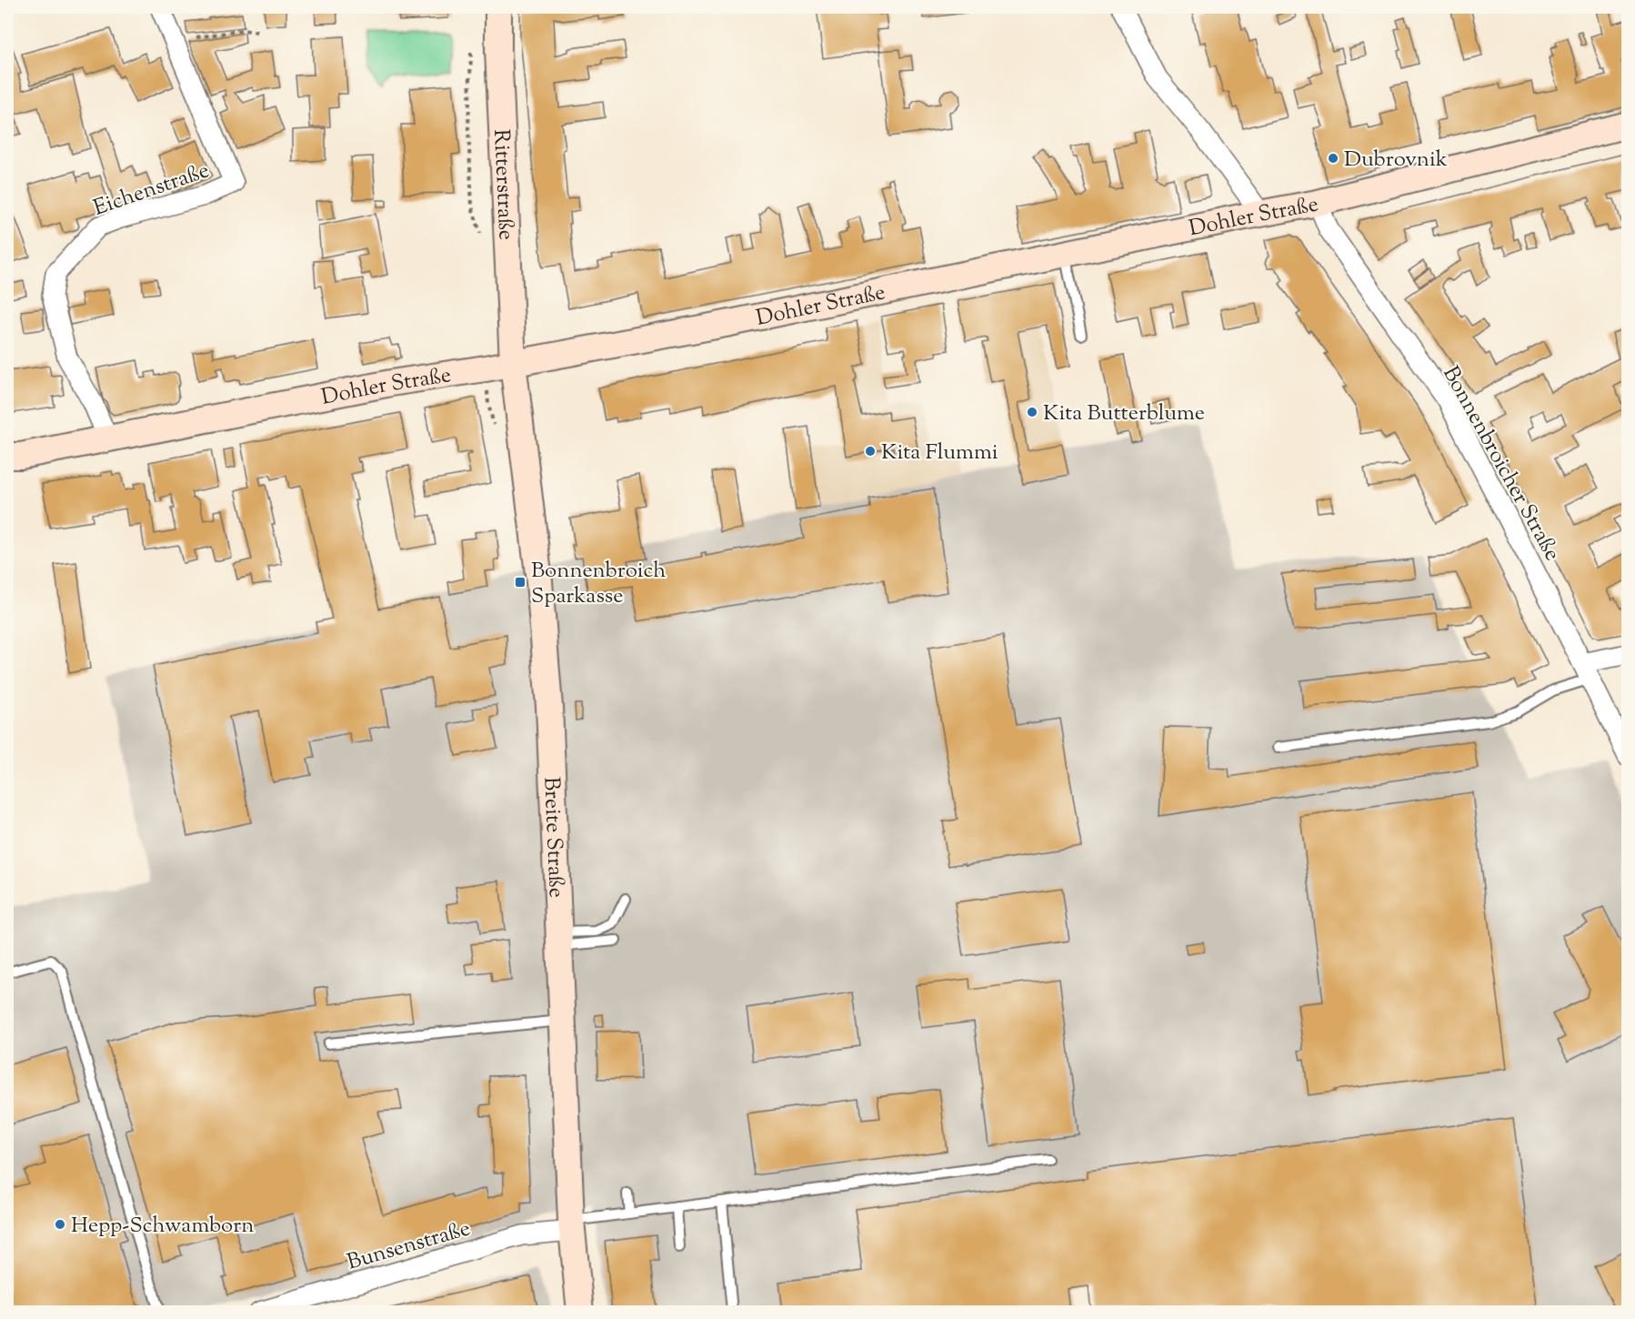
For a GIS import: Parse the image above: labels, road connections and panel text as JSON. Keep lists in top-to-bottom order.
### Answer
{
  "streets": {
    "main road": ["Ritterstraße", "Dohler Straße", "Breite Straße"],
    "street": ["Eichenstraße", "Bonnenbroicher Straße", "Bunsenstraße"]
  },
  "crossings": [
    ["Ritterstraße", "Dohler Straße"],
    ["Ritterstraße", "Breite Straße"],
    ["Eichenstraße", "Dohler Straße"],
    ["Dohler Straße", "Bonnenbroicher Straße"],
    ["Dohler Straße", "Breite Straße"],
    ["Breite Straße", "Bunsenstraße"]
  ],
  "places": {
    "other": [
      "Dubrovnik",
      "Kita Butterblume",
      "Kita Flummi",
      "Hepp-Schwamborn"
    ],
    "transit": ["Bonnenbroich Sparkasse"]
  }
}
